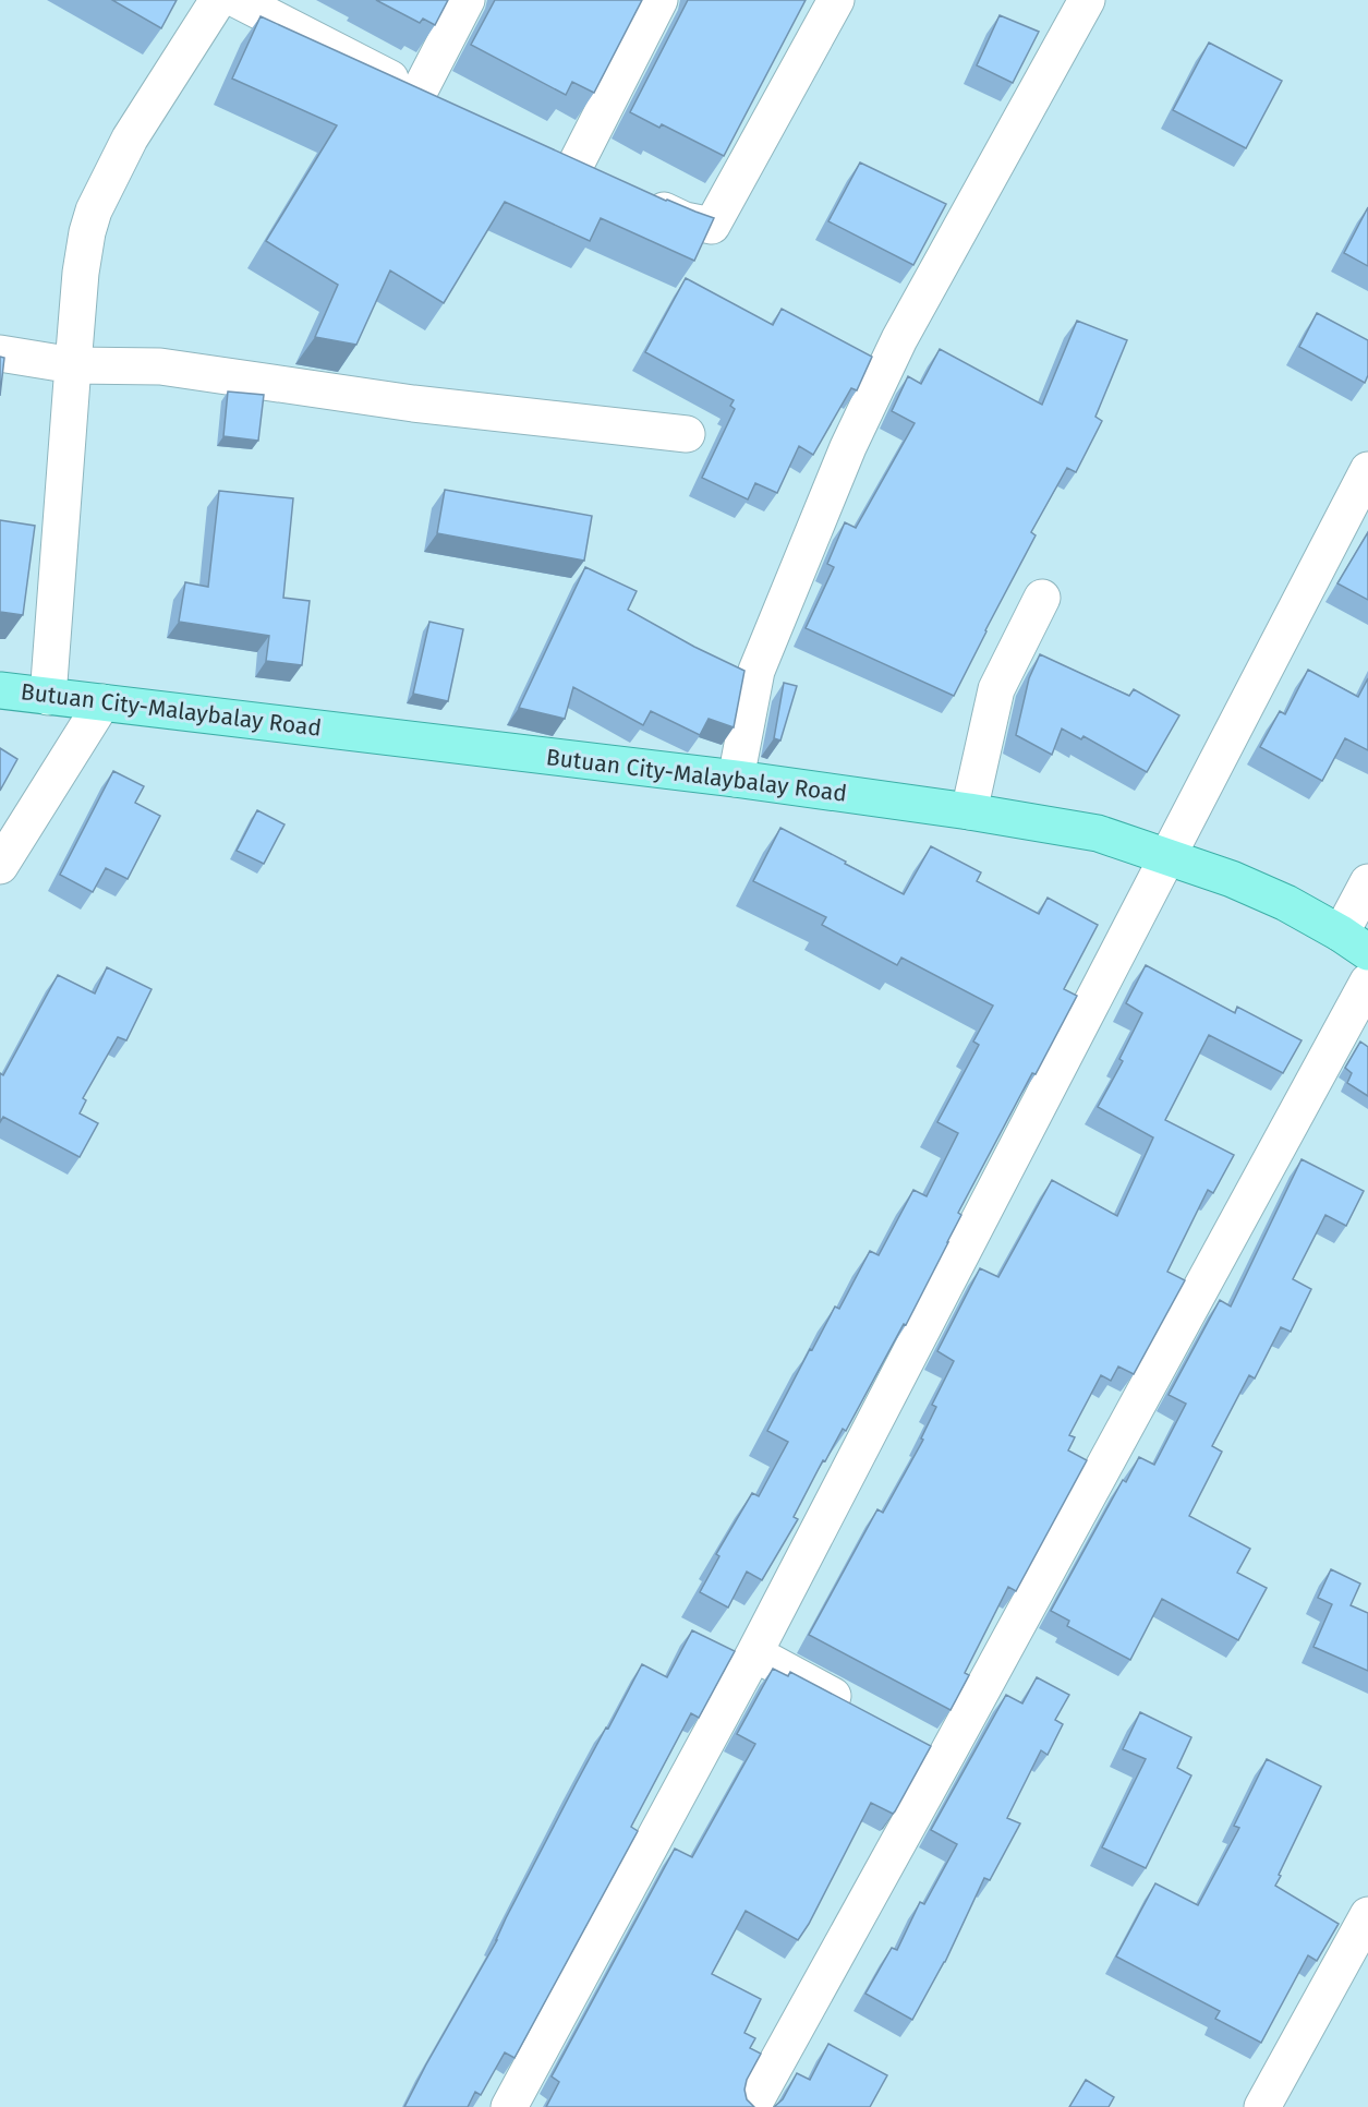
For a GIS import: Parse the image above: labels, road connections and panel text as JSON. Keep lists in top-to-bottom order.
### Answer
{
  "streets": {
    "main road": ["Butuan City-Malaybalay Road"]
  }
}
